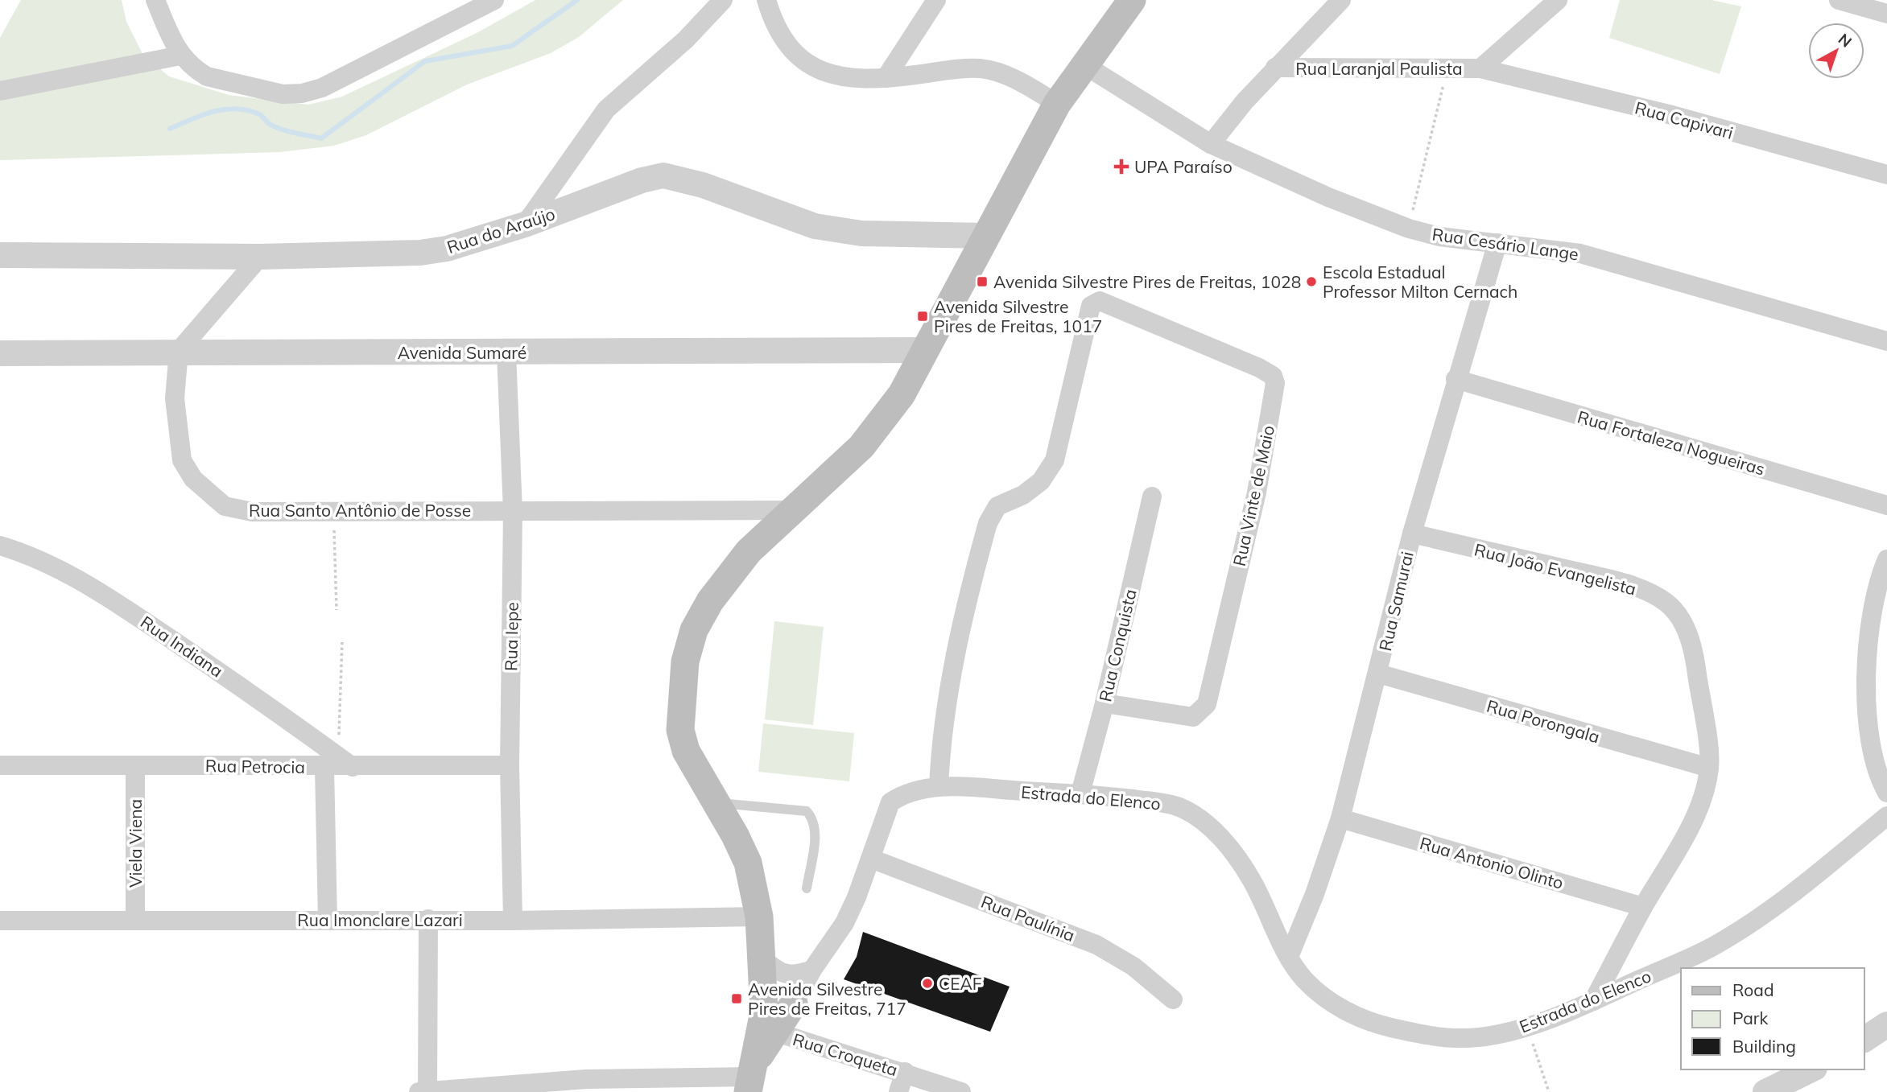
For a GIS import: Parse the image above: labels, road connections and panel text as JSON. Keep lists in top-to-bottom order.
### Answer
{
  "streets": {
    "street": [
      "Rua Laranjal Paulista",
      "Rua Capivari",
      "Rua do Araújo",
      "Rua Cesário Lange",
      "Avenida Sumaré",
      "Rua Fortaleza Nogueiras",
      "Rua Vinte de Maio",
      "Rua Santo Antônio de Posse",
      "Rua João Evangelista",
      "Rua Samurai",
      "Rua Iepe",
      "Rua Conquista",
      "Rua Indiana",
      "Rua Porongala",
      "Rua Petrocia",
      "Estrada do Elenco",
      "Viela Viena",
      "Rua Antonio Olinto",
      "Rua Paulínia",
      "Rua Imonclare Lazari",
      "Rua Croqueta"
    ]
  },
  "crossings": [
    ["Rua Laranjal Paulista", "Rua Capivari"],
    ["Rua Cesário Lange", "Rua Samurai"],
    ["Avenida Sumaré", "Rua Santo Antônio de Posse"],
    ["Avenida Sumaré", "Rua Iepe"],
    ["Rua Fortaleza Nogueiras", "Rua Samurai"],
    ["Rua Vinte de Maio", "Rua Conquista"],
    ["Rua Vinte de Maio", "Estrada do Elenco"],
    ["Rua Santo Antônio de Posse", "Rua Iepe"],
    ["Rua João Evangelista", "Rua Samurai"],
    ["Rua João Evangelista", "Rua Porongala"],
    ["Rua João Evangelista", "Estrada do Elenco"],
    ["Rua João Evangelista", "Rua Antonio Olinto"],
    ["Rua Samurai", "Rua Porongala"],
    ["Rua Samurai", "Estrada do Elenco"],
    ["Rua Samurai", "Rua Antonio Olinto"],
    ["Rua Iepe", "Rua Petrocia"],
    ["Rua Iepe", "Rua Imonclare Lazari"],
    ["Rua Conquista", "Estrada do Elenco"],
    ["Rua Indiana", "Rua Petrocia"],
    ["Rua Petrocia", "Viela Viena"],
    ["Estrada do Elenco", "Rua Paulínia"],
    ["Viela Viena", "Rua Imonclare Lazari"]
  ],
  "places": {
    "health": ["UPA Paraíso"],
    "transit": ["Avenida Silvestre Pires de Freitas, 1028", "Avenida Silvestre Pires de Freitas, 1017", "Avenida Silvestre Pires de Freitas, 717"],
    "other": ["Escola Estadual Professor Milton Cernach", "CEAF"]
  },
  "legend": ["Road", "Park", "Building"],
  "north": "top right"
}
